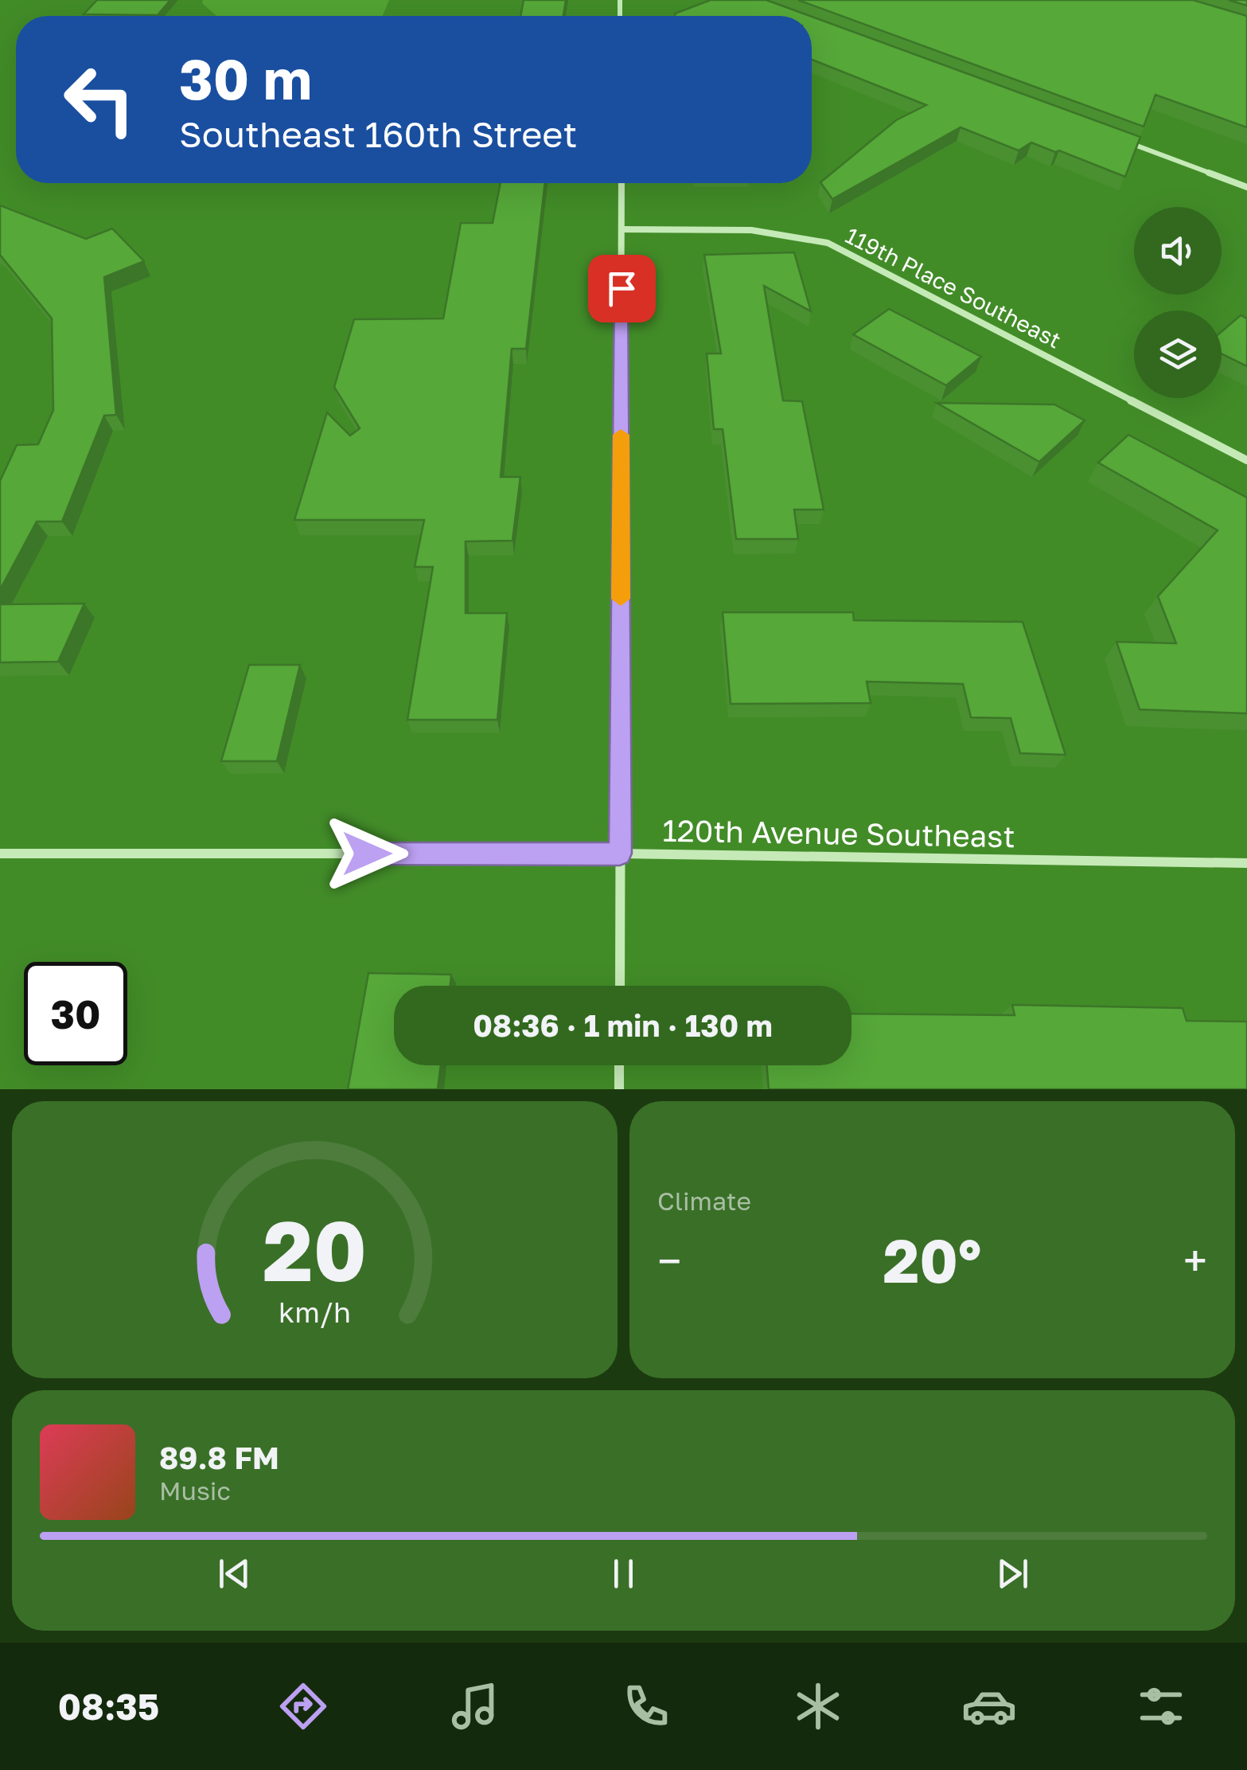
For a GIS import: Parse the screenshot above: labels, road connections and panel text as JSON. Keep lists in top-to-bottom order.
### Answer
{
  "streets": {
    "street": ["119th Place Southeast", "120th Avenue Southeast"]
  },
  "page": {
    "turn": ["30 m", "Southeast 160th Street"],
    "limit": "30",
    "trip": "08:36 · 1 min · 130 m",
    "tile": "Climate",
    "heat": ["−", "20°", "+"],
    "song": ["89.8 FM", "Music"],
    "tabs": "08:35",
    "gauge": ["20", "km/h"]
  }
}
